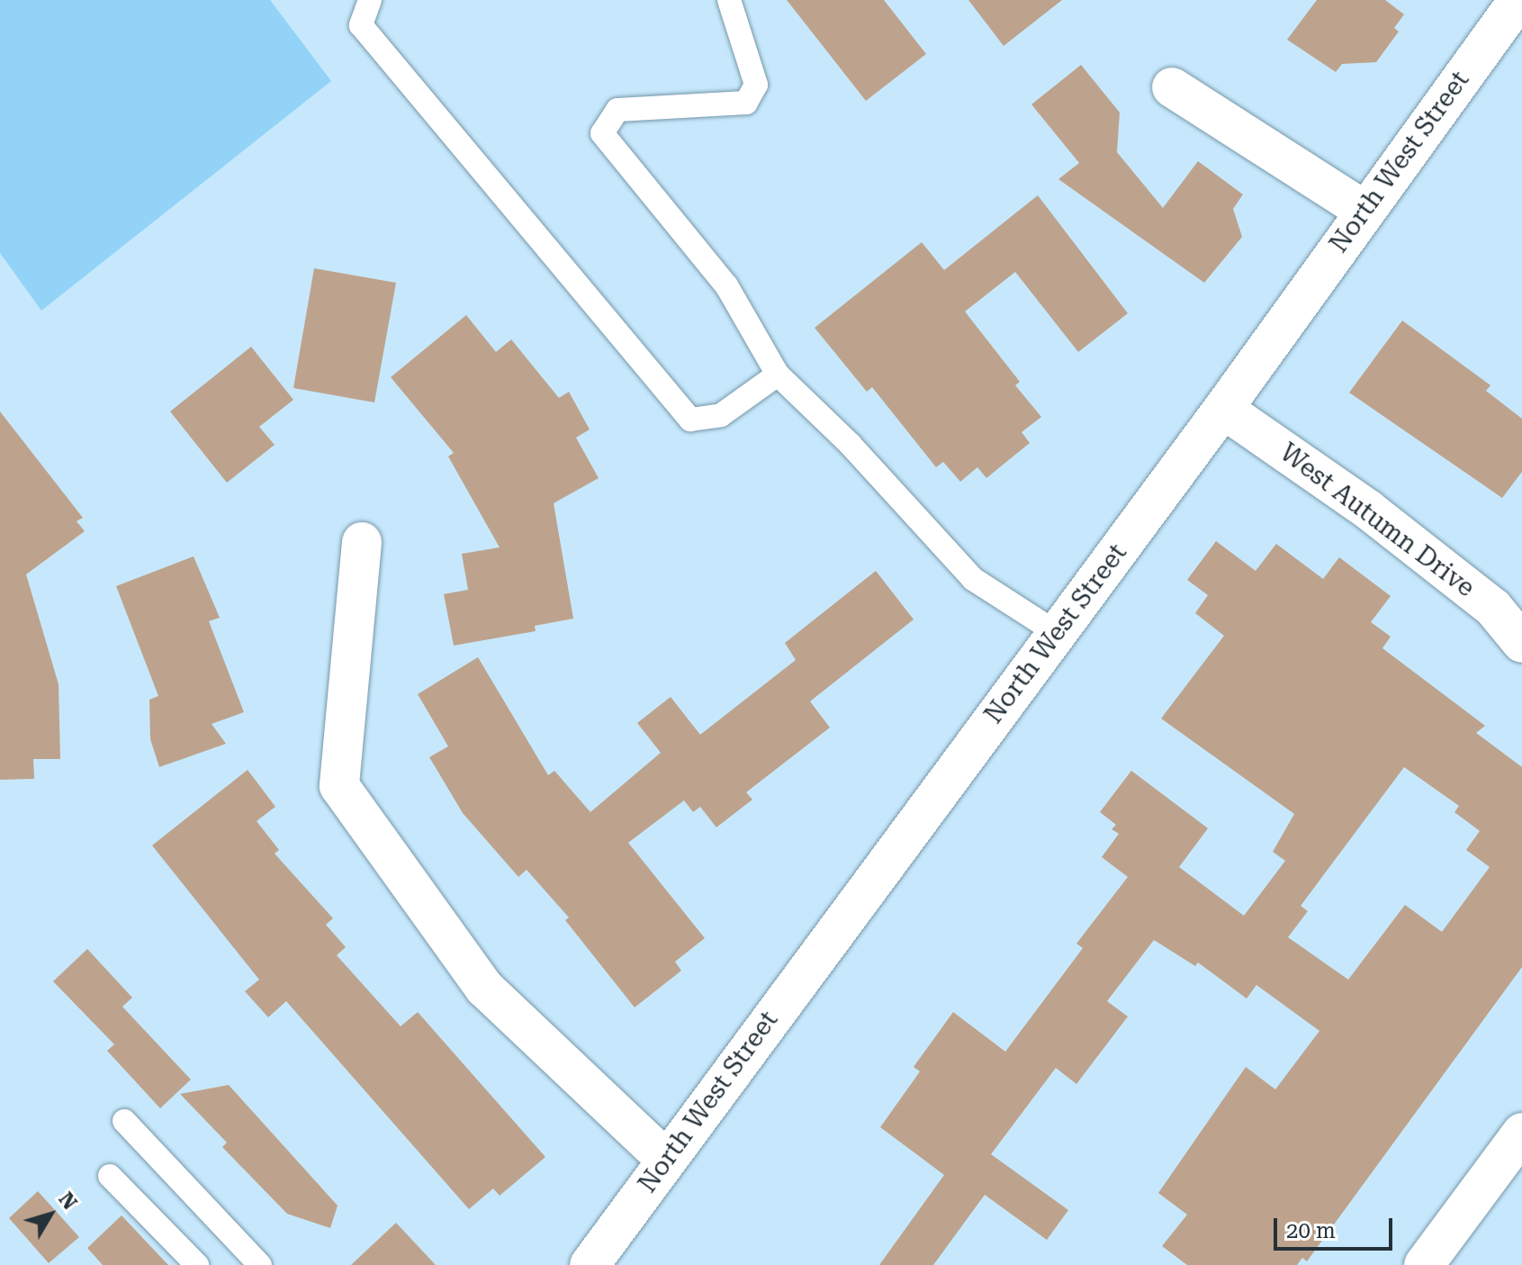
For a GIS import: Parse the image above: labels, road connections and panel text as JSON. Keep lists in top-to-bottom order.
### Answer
{
  "streets": {
    "street": ["North West Street", "West Autumn Drive"]
  },
  "crossings": [
    ["North West Street", "West Autumn Drive"]
  ],
  "scale_bar": "20 m",
  "north": "top right"
}
